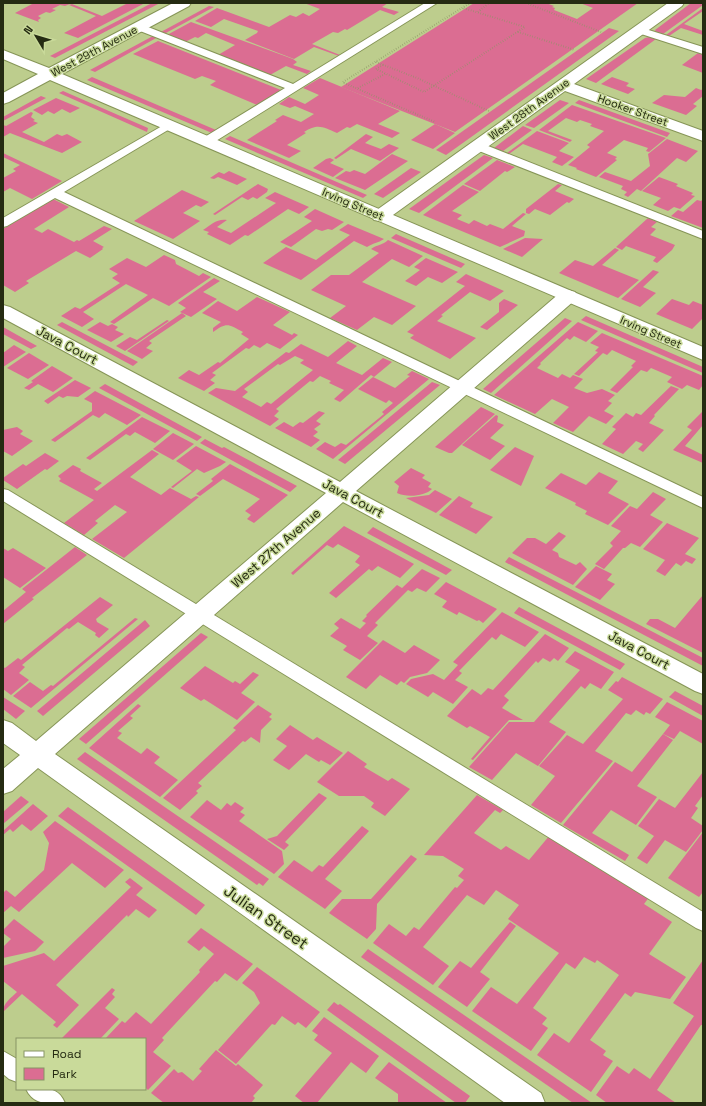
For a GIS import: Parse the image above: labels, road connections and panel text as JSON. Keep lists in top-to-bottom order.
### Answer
{
  "streets": {
    "street": [
      "West 29th Avenue",
      "West 28th Avenue",
      "Hooker Street",
      "Irving Street",
      "Java Court",
      "West 27th Avenue",
      "Julian Street"
    ]
  },
  "crossings": [
    ["West 29th Avenue", "Irving Street"],
    ["West 28th Avenue", "Hooker Street"],
    ["West 28th Avenue", "Irving Street"],
    ["Irving Street", "West 27th Avenue"],
    ["Java Court", "West 27th Avenue"],
    ["West 27th Avenue", "Julian Street"]
  ],
  "legend": ["Road", "Park"],
  "north": "top left"
}
